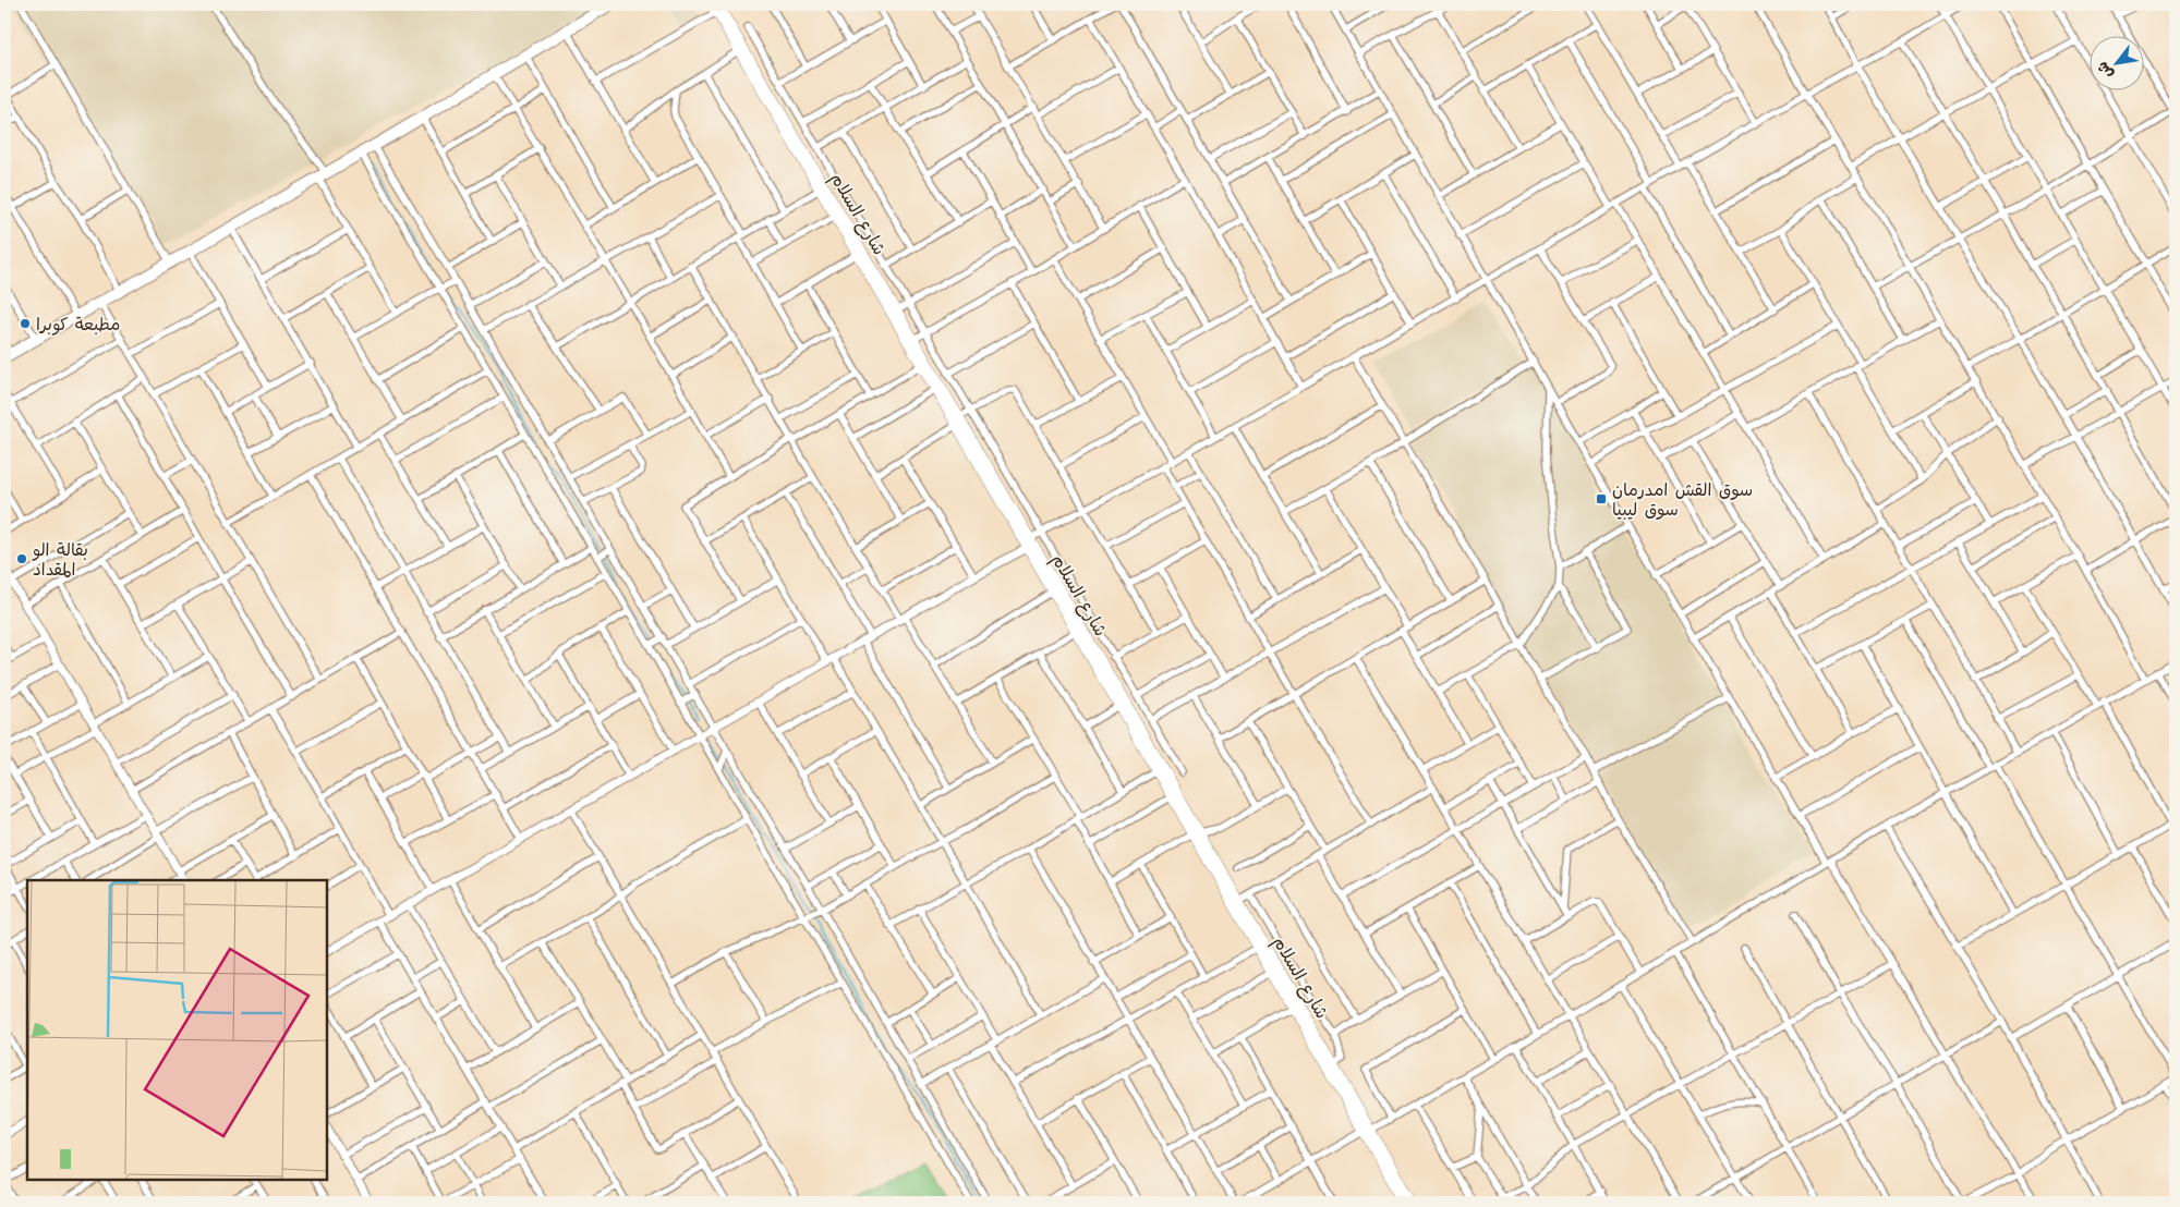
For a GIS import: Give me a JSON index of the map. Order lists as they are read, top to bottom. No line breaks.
{"streets":{"main road":["شارع السلام"]},"places":{"other":["مطبعة كوبرا","بقالة الو المقداد"],"transit":["سوق القش امدرمان سوق ليبيا"]},"north":"bottom left"}
